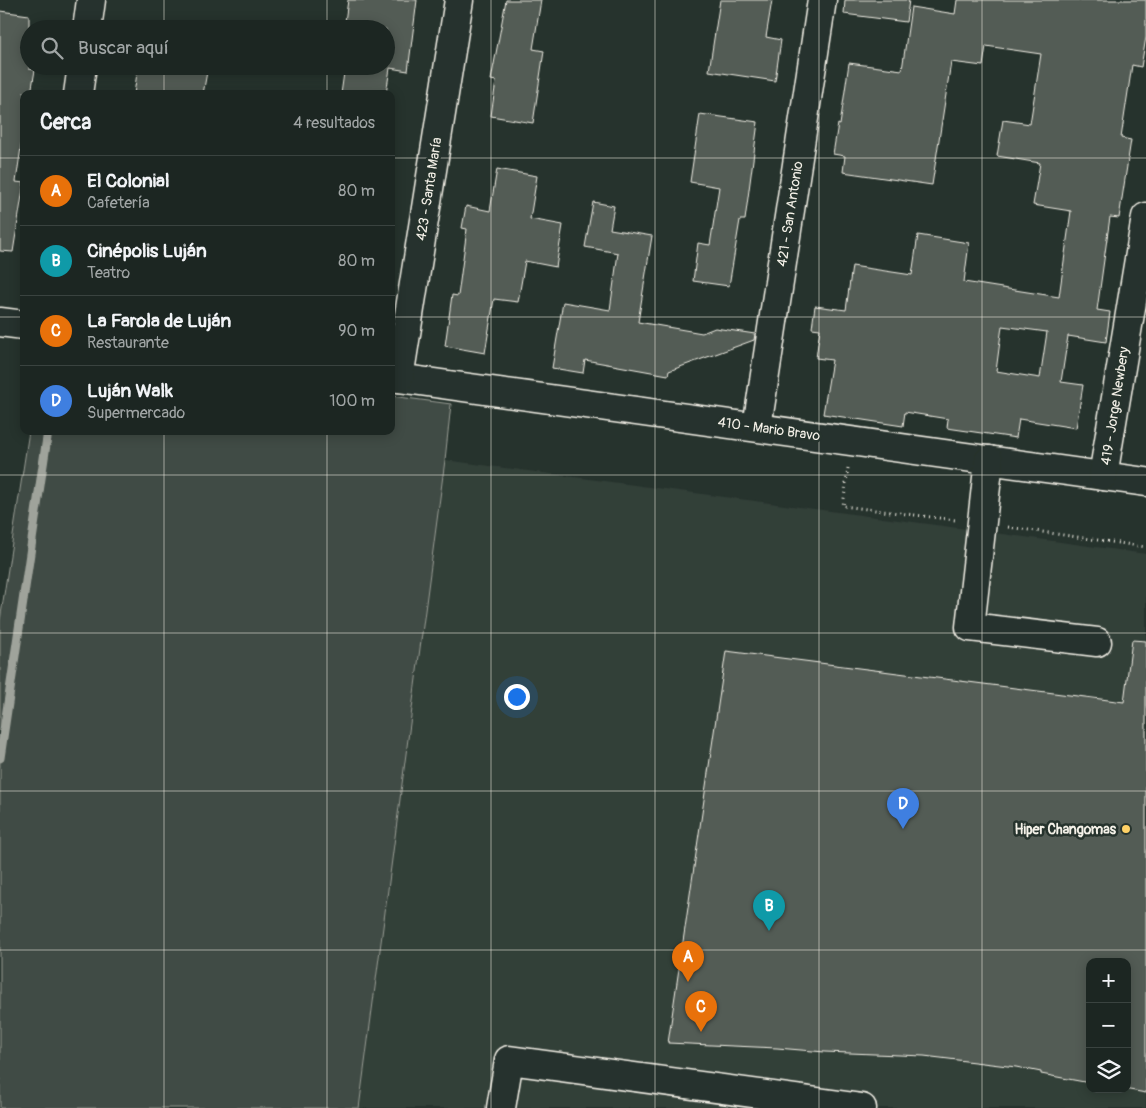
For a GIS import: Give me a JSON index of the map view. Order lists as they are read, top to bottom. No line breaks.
{"streets":{"street":["423 - Santa María","421 - San Antonio","419 - Jorge Newbery","410 - Mario Bravo"]},"crossings":[["423 - Santa María","410 - Mario Bravo"],["421 - San Antonio","410 - Mario Bravo"],["419 - Jorge Newbery","410 - Mario Bravo"]],"places":["Hiper Changomas"],"page":{"search":"Buscar aquí","heading":["Cerca","4 resultados"],"list":[{"mark":"A","name":"El Colonial","note":"Cafetería","value":"80 m"},{"mark":"B","name":"Cinépolis Luján","note":"Teatro","value":"80 m"},{"mark":"C","name":"La Farola de Luján","note":"Restaurante","value":"90 m"},{"mark":"D","name":"Luján Walk","note":"Supermercado","value":"100 m"}],"pins":["D","B","A","C"],"map_buttons":["+","−"]}}
